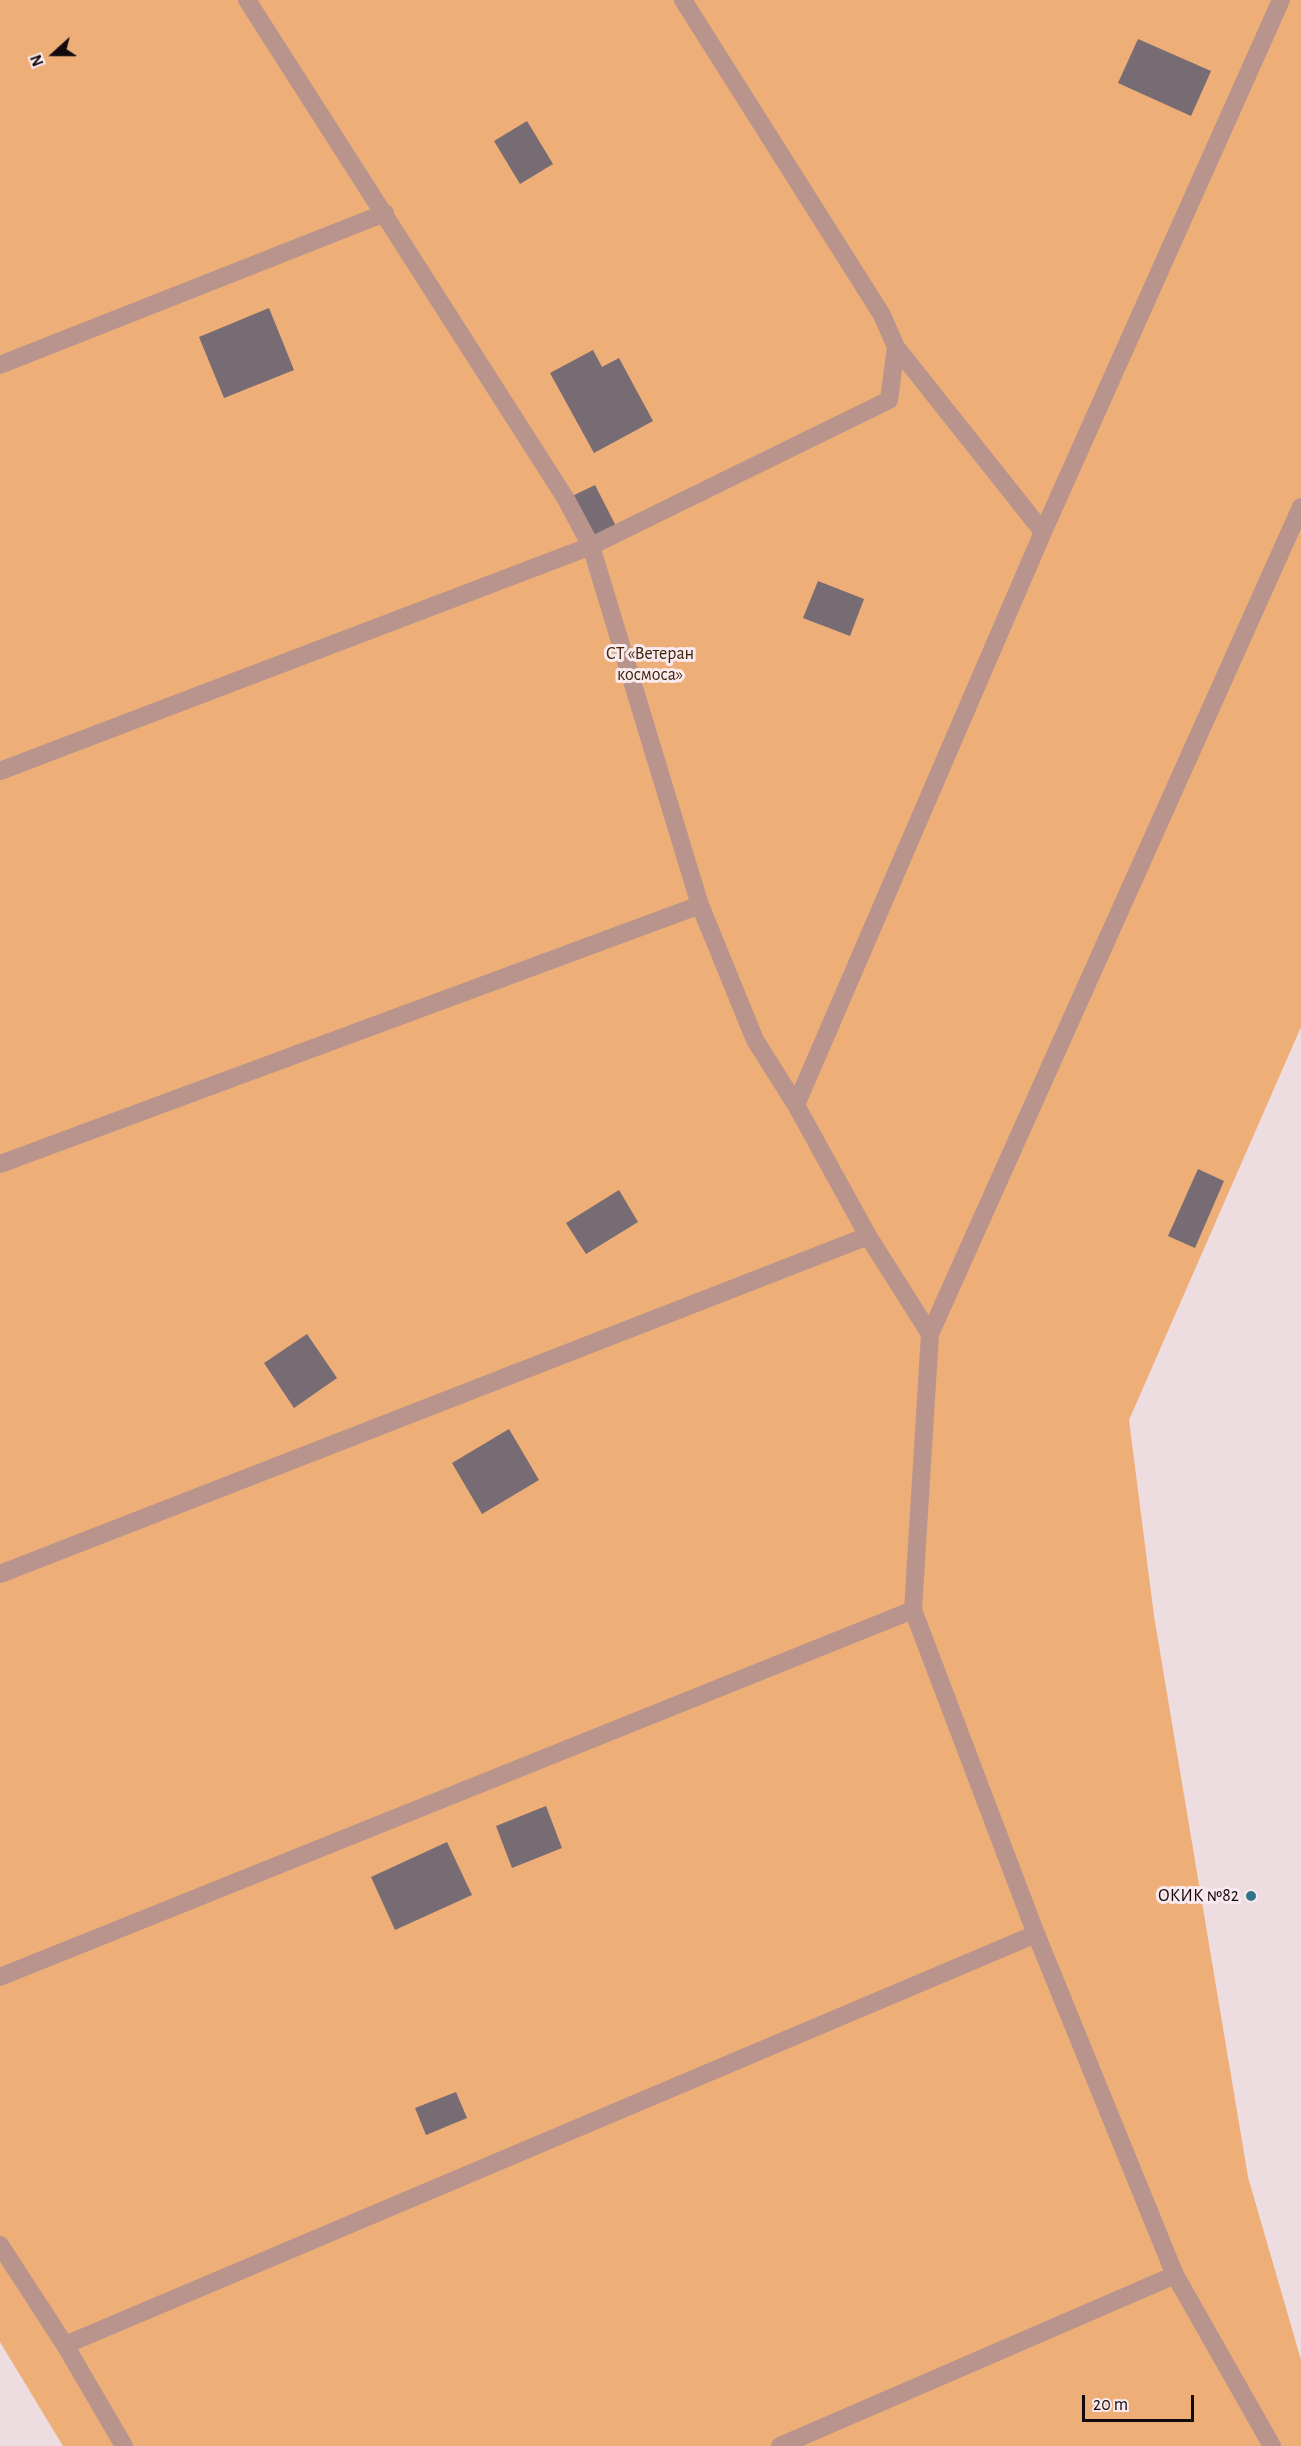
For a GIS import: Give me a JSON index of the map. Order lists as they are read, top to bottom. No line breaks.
{"parks":["СТ «Ветеран космоса»"],"places":["ОКИК №82"],"scale_bar":"20 m","north":"left"}
